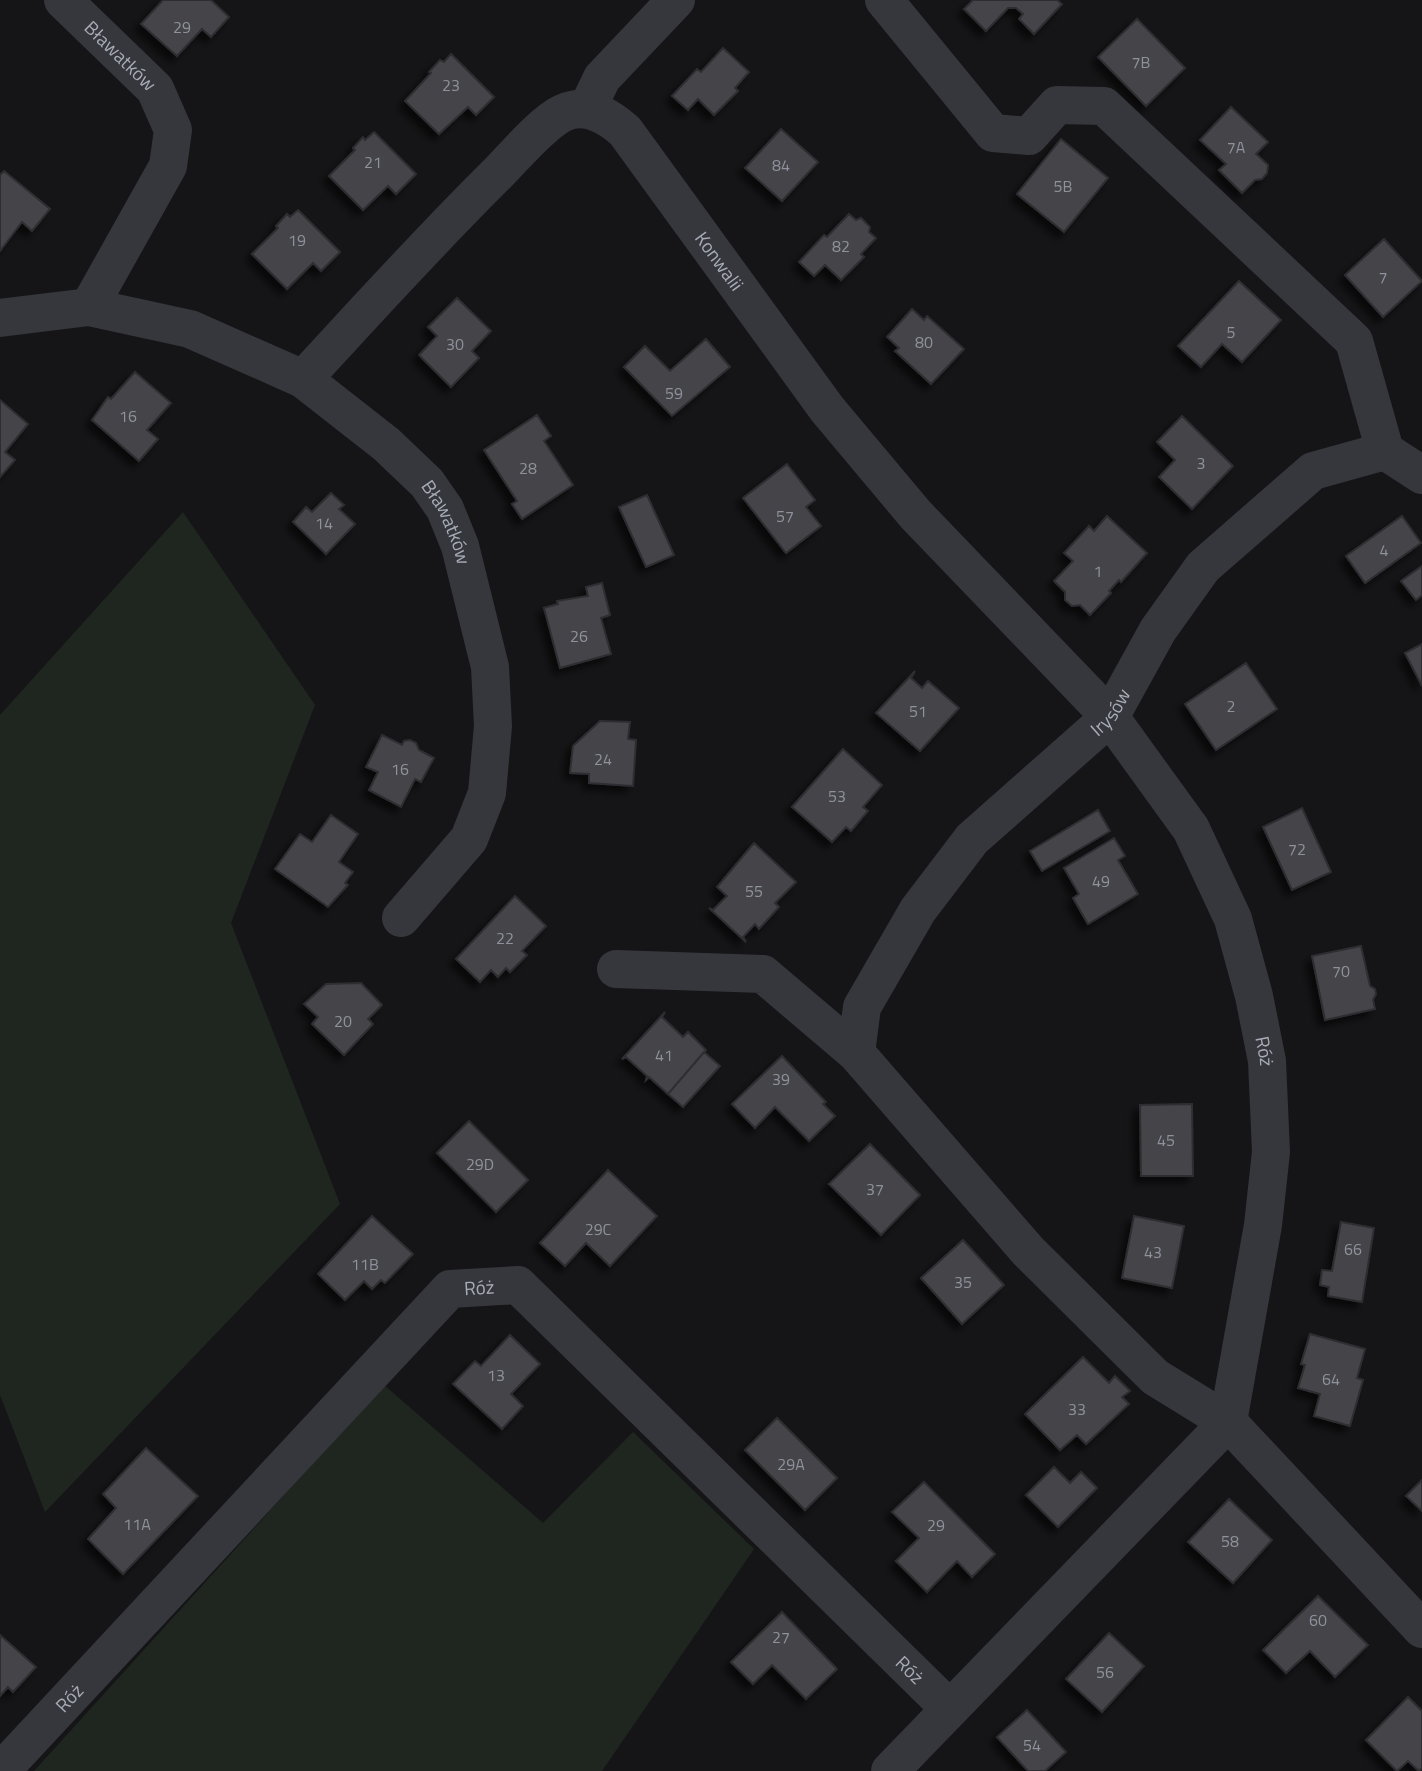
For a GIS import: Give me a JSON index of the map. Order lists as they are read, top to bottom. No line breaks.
{"streets":{"street":["Bławatków","Konwalii","Irysów","Róż"]},"crossings":[["Konwalii","Irysów"],["Konwalii","Róż"],["Irysów","Róż"]],"house_numbers":["29","7B","23","7A","21","84","5B","19","82","7","5","80","30","59","16","3","28","57","14","4","1","26","2","51","24","16","53","72","49","55","22","70","20","41","39","45","29D","37","29C","66","43","11B","35","13","64","33","29A","11A","29","58","60","27","56","54"]}
